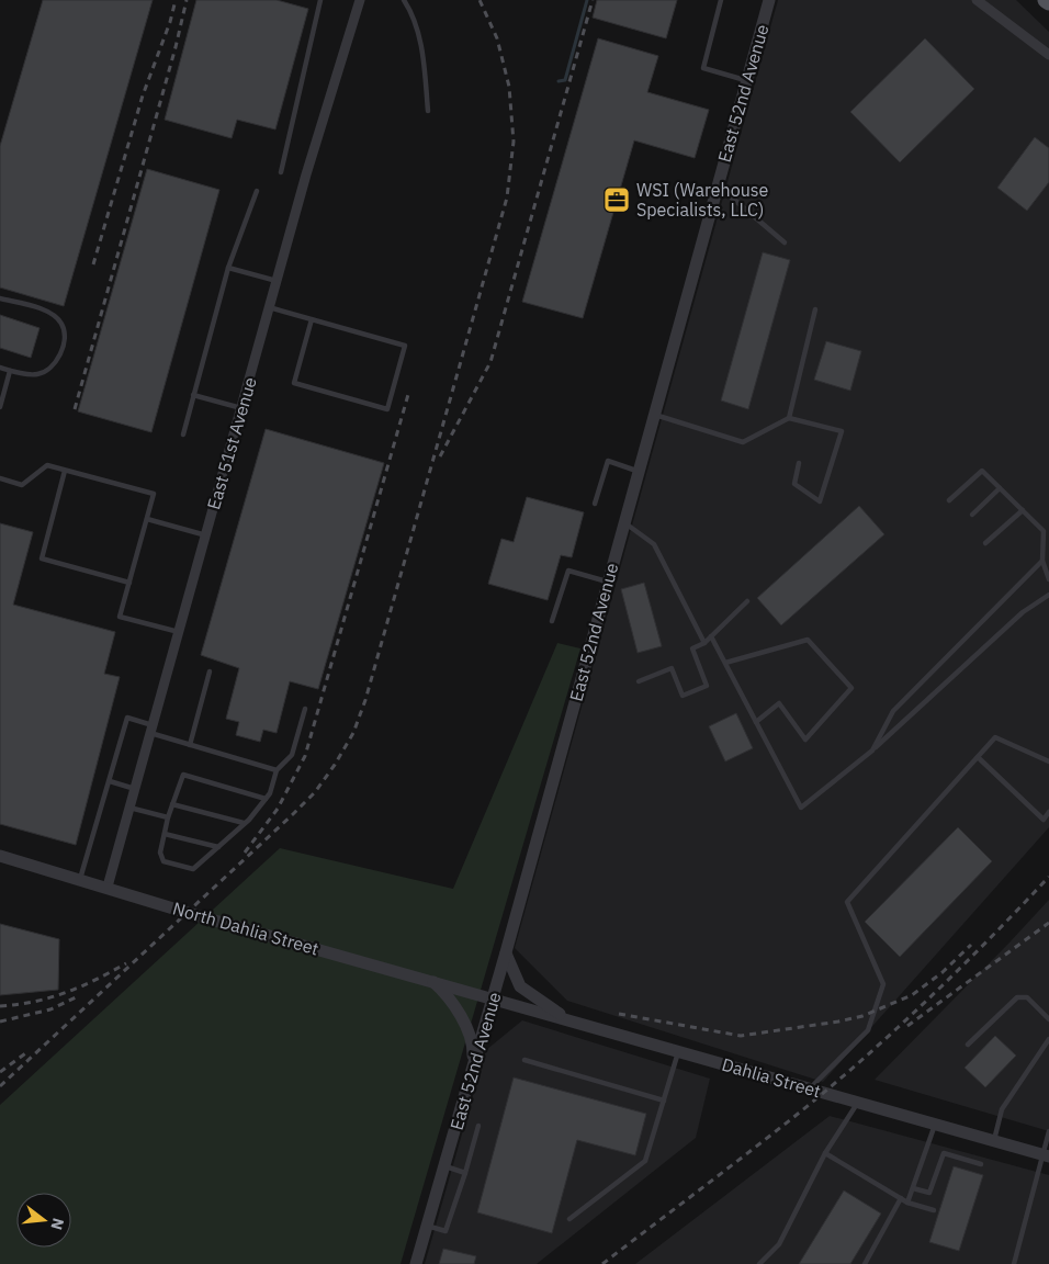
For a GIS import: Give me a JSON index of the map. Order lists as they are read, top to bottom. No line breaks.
{"streets":{"street":["East 52nd Avenue","East 51st Avenue","North Dahlia Street","Dahlia Street"]},"crossings":[["East 52nd Avenue","North Dahlia Street"],["East 52nd Avenue","Dahlia Street"],["East 51st Avenue","North Dahlia Street"],["North Dahlia Street","Dahlia Street"]],"places":{"office":["WSI (Warehouse Specialists, LLC)"]},"north":"right"}
